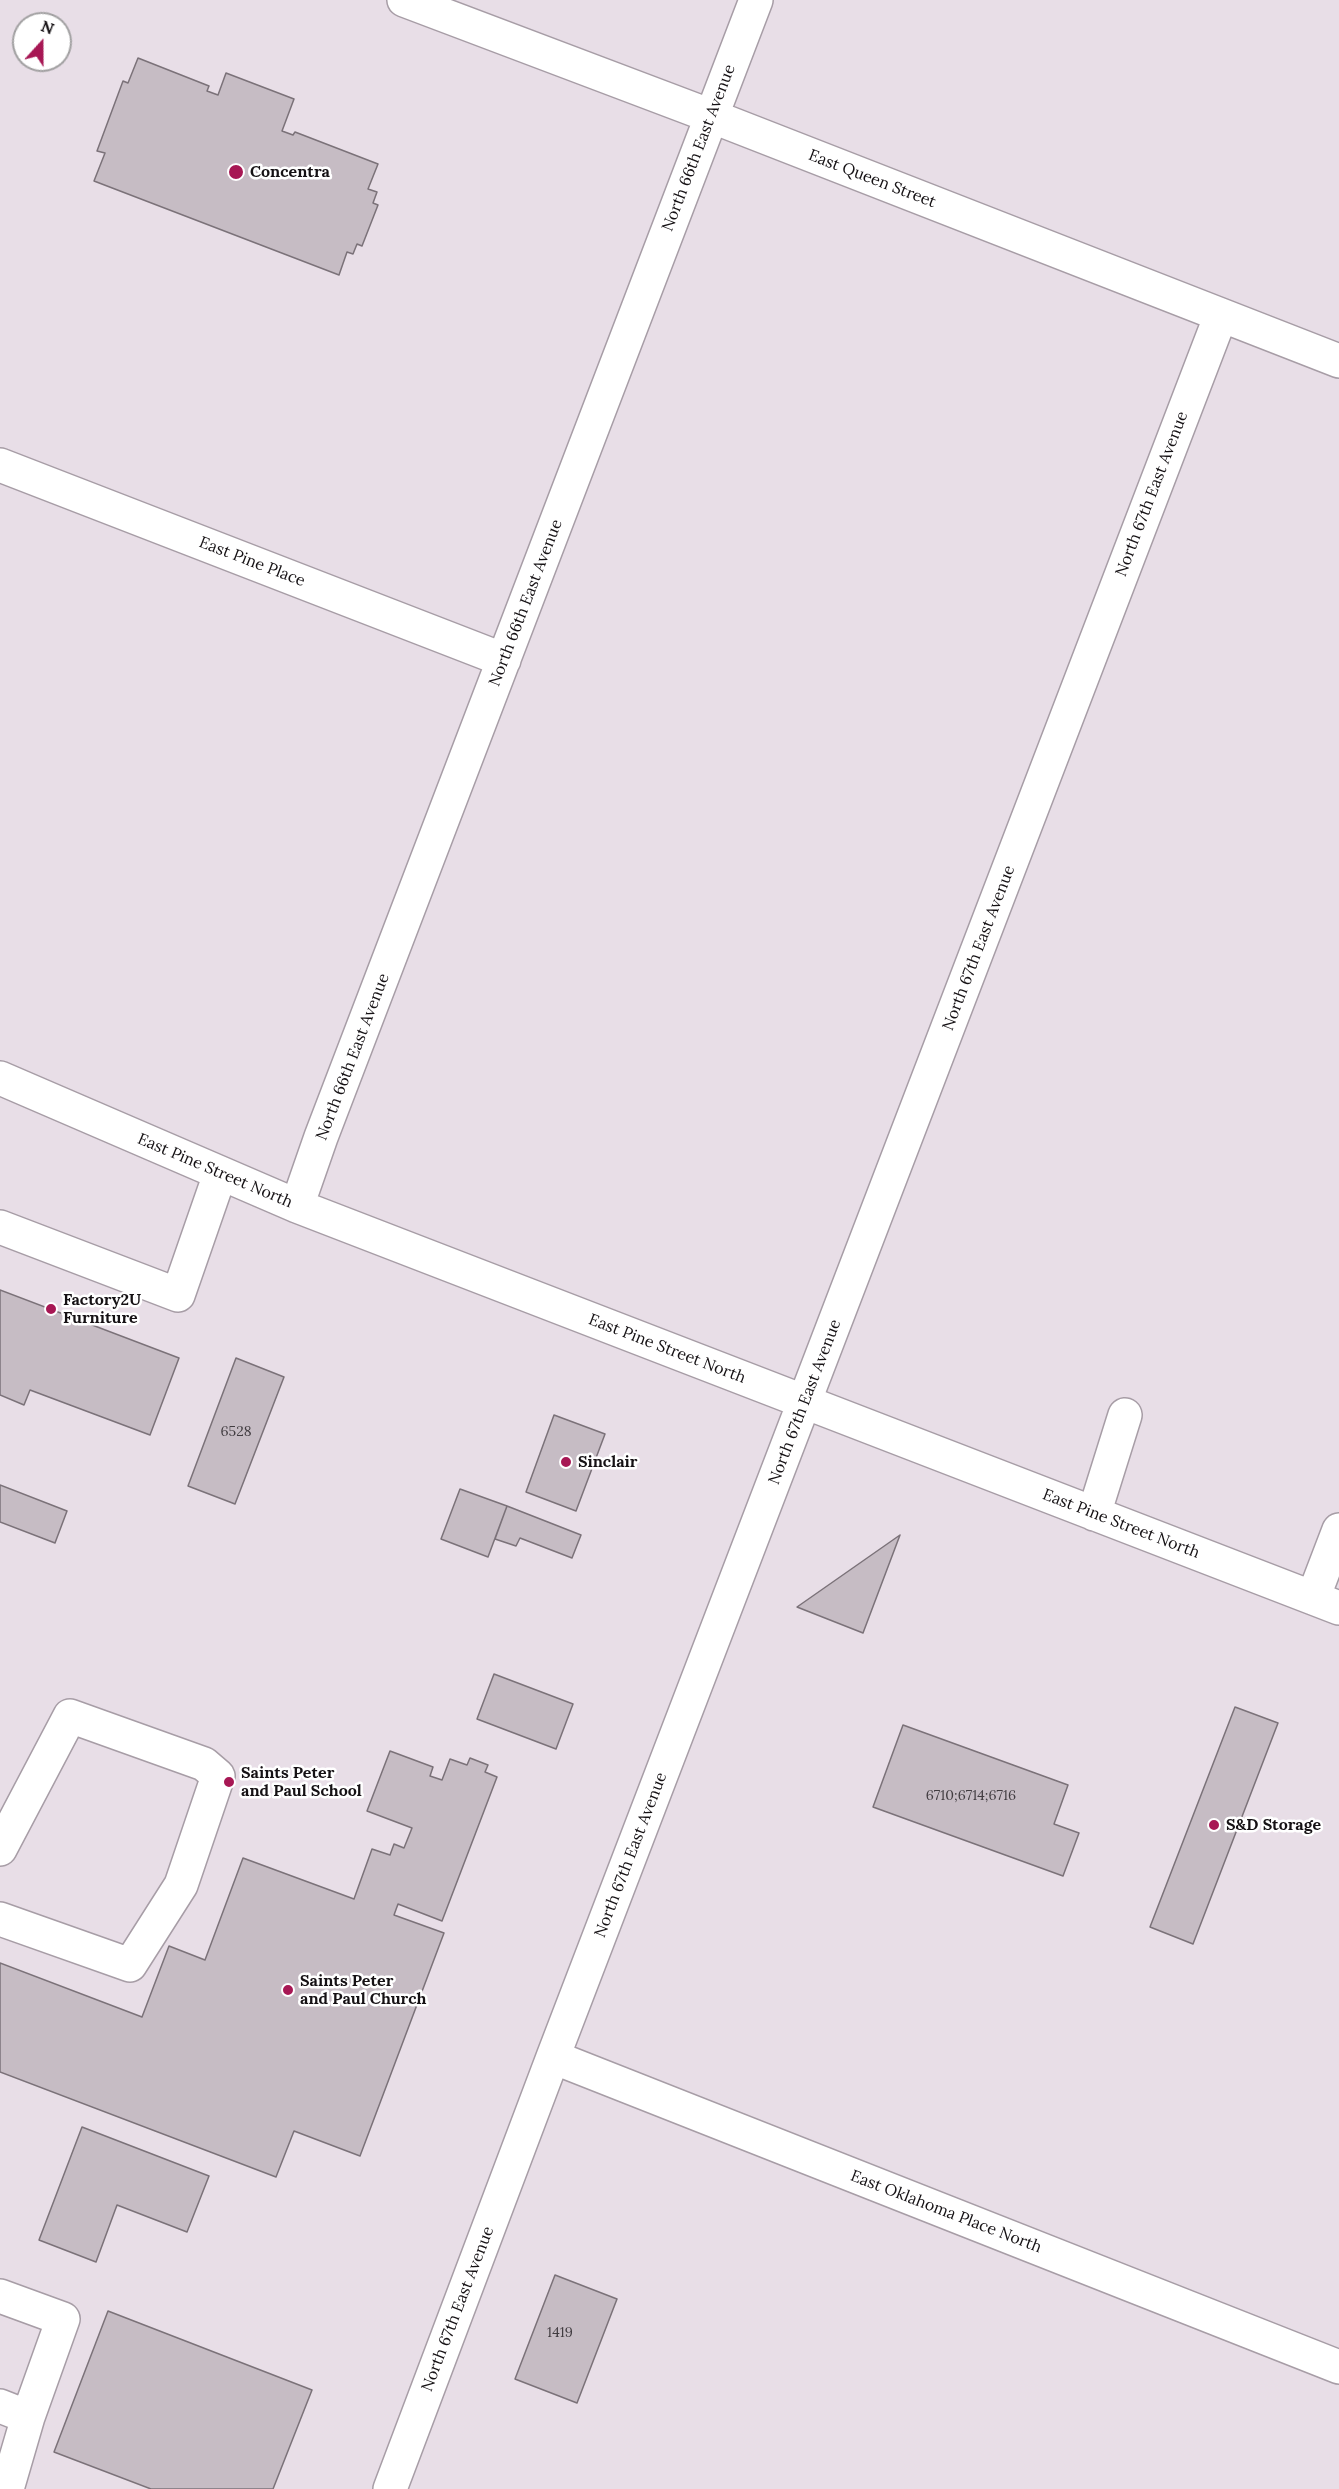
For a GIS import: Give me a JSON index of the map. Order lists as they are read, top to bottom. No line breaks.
{"streets":{"street":["North 66th East Avenue","East Queen Street","North 67th East Avenue","East Pine Place","East Pine Street North","East Oklahoma Place North"]},"crossings":[["North 66th East Avenue","East Queen Street"],["North 66th East Avenue","East Pine Place"],["North 66th East Avenue","East Pine Street North"],["East Queen Street","North 67th East Avenue"],["North 67th East Avenue","East Pine Street North"],["North 67th East Avenue","East Oklahoma Place North"]],"places":["Concentra","Factory2U Furniture","Sinclair","Saints Peter and Paul School","S&D Storage","Saints Peter and Paul Church"],"house_numbers":["6528","6710;6714;6716","1419"],"north":"top"}
